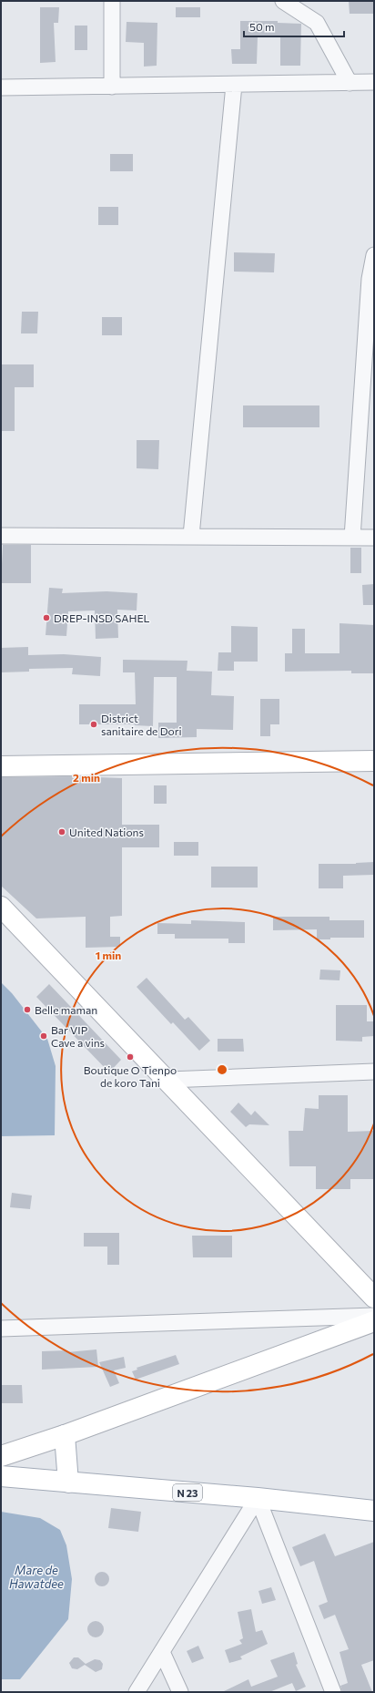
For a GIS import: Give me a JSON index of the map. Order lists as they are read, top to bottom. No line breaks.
{"streets":{"main road":["N 23"]},"water":["Mare de Hawatdee"],"places":["DREP-INSD SAHEL","District sanitaire de Dori","United Nations","Belle maman","Bar VIP Cave a vins","Boutique O Tienpo de koro Tani"],"scale_bar":"50 m","rings":["2 min","1 min"]}
